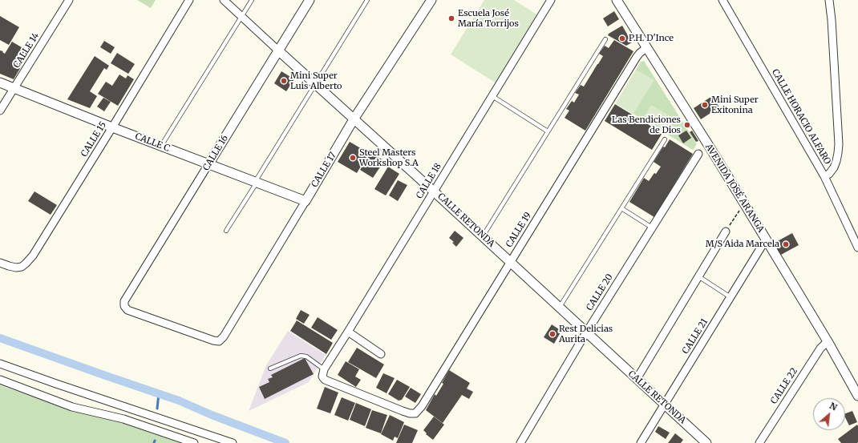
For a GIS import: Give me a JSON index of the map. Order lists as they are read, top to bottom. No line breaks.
{"streets":{"street":["CALLE 14","CALLE HORACIO ALFARO","CALLE 15","CALLE C","CALLE 16","CALLE 17","CALLE 18","AVENIDA JOSÉ ARANGA","CALLE RETONDA","CALLE 19","CALLE 20","CALLE 21","CALLE 22"]},"crossings":[["CALLE 14","CALLE C"],["CALLE 15","CALLE C"],["CALLE C","CALLE 16"],["CALLE C","CALLE 17"],["CALLE 16","CALLE 17"],["CALLE 16","CALLE RETONDA"],["CALLE 17","CALLE RETONDA"],["CALLE 18","CALLE RETONDA"],["CALLE 18","CALLE 19"],["AVENIDA JOSÉ ARANGA","CALLE 19"],["AVENIDA JOSÉ ARANGA","CALLE 21"],["AVENIDA JOSÉ ARANGA","CALLE 22"],["CALLE RETONDA","CALLE 19"],["CALLE RETONDA","CALLE 20"],["CALLE RETONDA","CALLE 21"]],"places":["Escuela José María Torrijos","P.H. D'Ince","Mini Super Luis Alberto","Mini Super Exitonina","Las Bendiciones de Dios","Steel Masters Workshop S.A","M/S Aida Marcela","Rest Delicias Aurita"],"north":"top right"}
